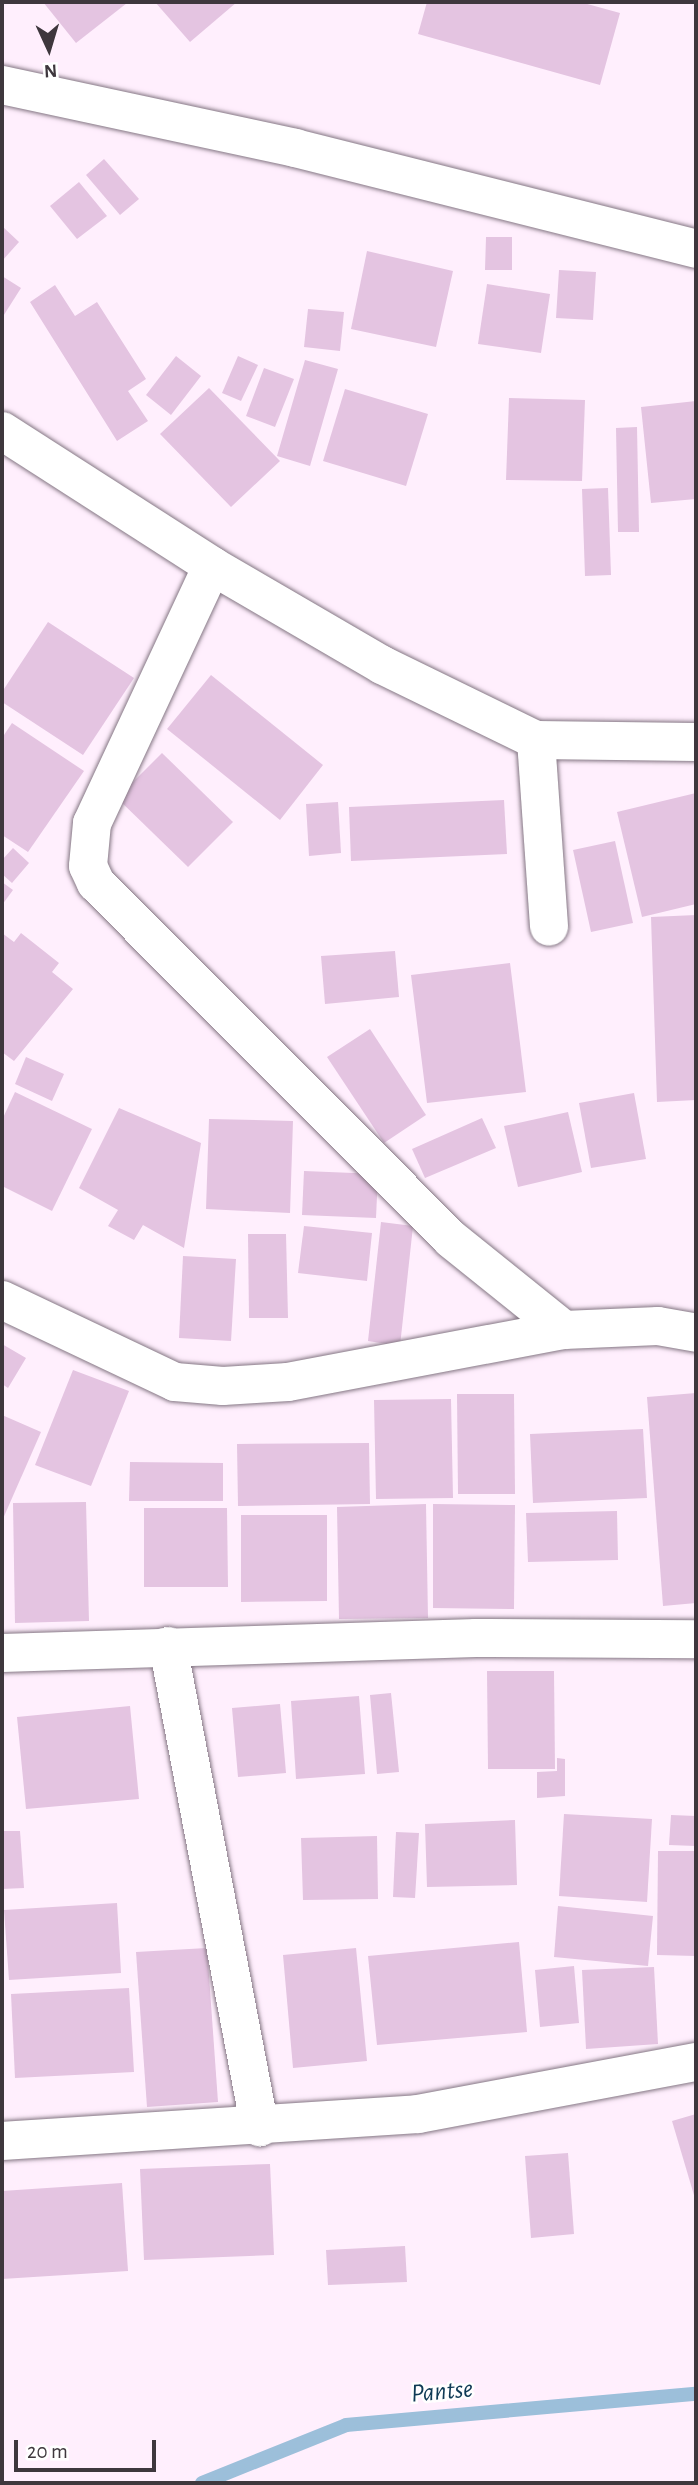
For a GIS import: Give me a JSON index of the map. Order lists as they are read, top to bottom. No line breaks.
{"water":["Pantse"],"scale_bar":"20 m","north":"bottom"}
